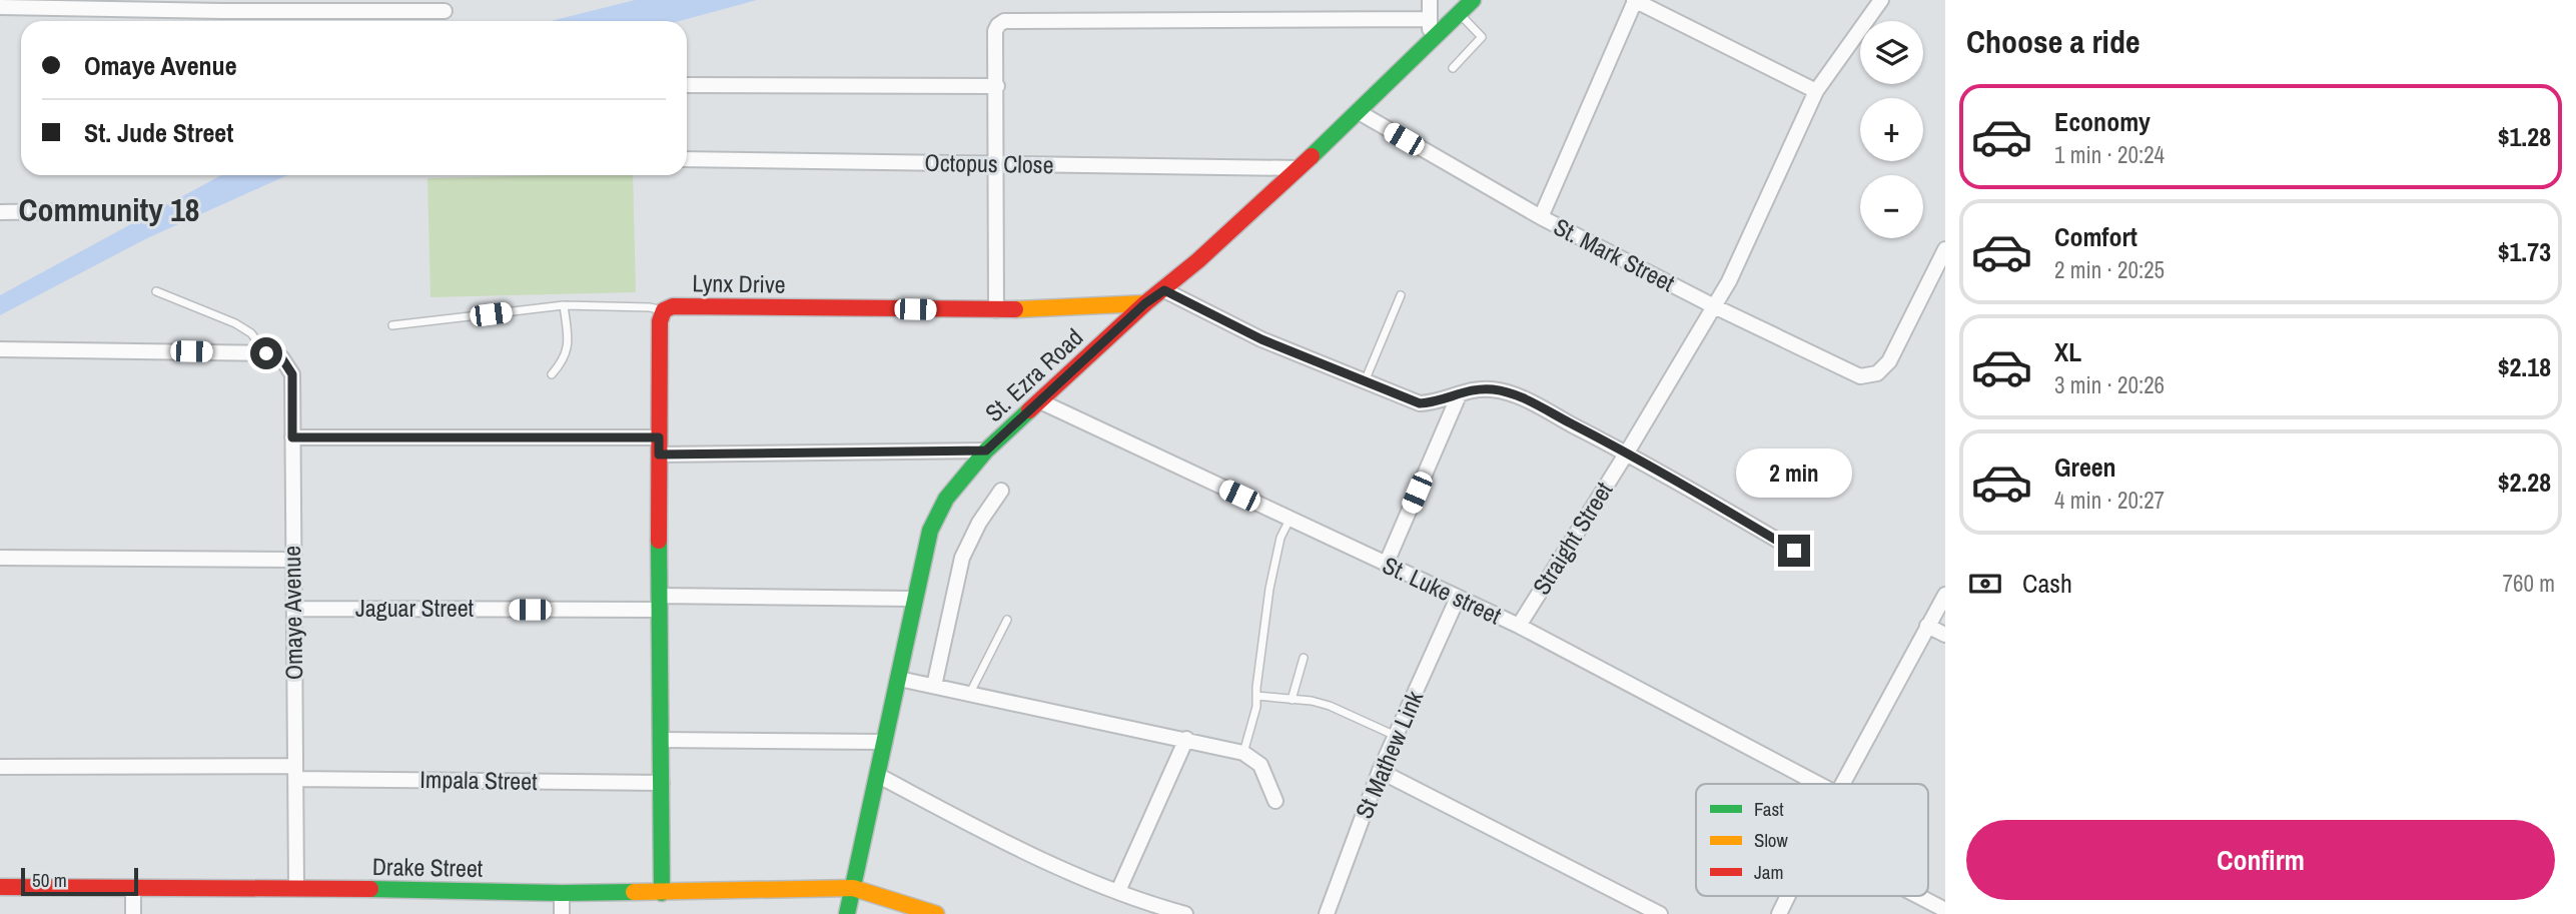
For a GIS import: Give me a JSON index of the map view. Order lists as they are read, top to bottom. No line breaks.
{"streets":{"street":["Octopus Close","St. Mark Street","Lynx Drive","St. Ezra Road","Straight Street","St. Luke street","Jaguar Street","Omaye Avenue","St Mathew Link","Impala Street","Drake Street"]},"crossings":[["Octopus Close","St. Ezra Road"],["St. Mark Street","St. Ezra Road"],["St. Mark Street","Straight Street"],["Lynx Drive","St. Ezra Road"],["Lynx Drive","Jaguar Street"],["Lynx Drive","Impala Street"],["Lynx Drive","Drake Street"],["St. Ezra Road","St. Luke street"],["St. Ezra Road","Jaguar Street"],["St. Ezra Road","Drake Street"],["Straight Street","St. Luke street"],["St. Luke street","St Mathew Link"],["Jaguar Street","Omaye Avenue"],["Omaye Avenue","Impala Street"],["Omaye Avenue","Drake Street"]],"districts":["Community 18"],"legend":["Fast","Slow","Jam"],"scale_bar":"50 m","page":{"heading":"Choose a ride","map_buttons":["+","−"],"banner":["Omaye Avenue","St. Jude Street"],"list":[{"name":"Economy","note":"1 min · 20:24","value":"$1.28"},{"name":"Comfort","note":"2 min · 20:25","value":"$1.73"},{"name":"XL","note":"3 min · 20:26","value":"$2.18"},{"name":"Green","note":"4 min · 20:27","value":"$2.28"}],"bubble":"2 min","pay":["Cash","760 m"],"buttons":"Confirm","scale":"50 m"}}
